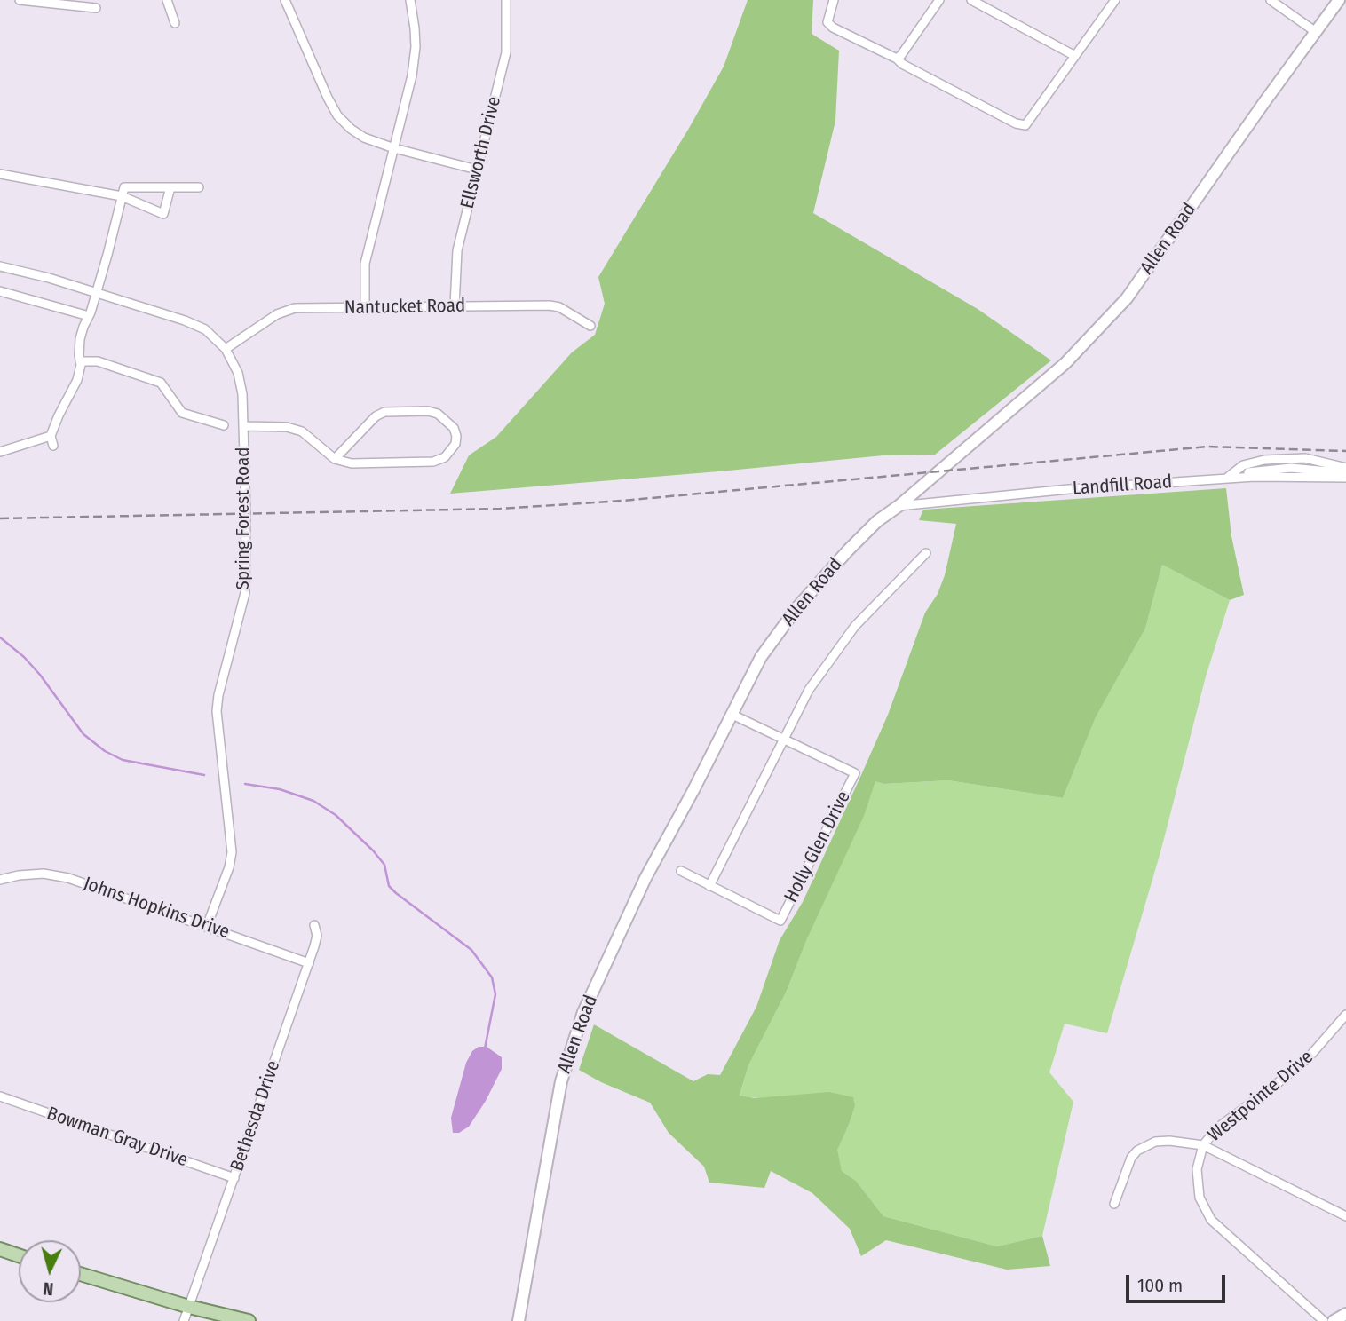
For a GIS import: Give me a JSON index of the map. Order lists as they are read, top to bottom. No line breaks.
{"streets":{"main road":["Allen Road"],"street":["Ellsworth Drive","Nantucket Road","Landfill Road","Spring Forest Road","Holly Glen Drive","Johns Hopkins Drive","Westpointe Drive","Bethesda Drive","Bowman Gray Drive"]},"crossings":[["Ellsworth Drive","Nantucket Road"],["Allen Road","Landfill Road"],["Allen Road","Holly Glen Drive"],["Nantucket Road","Spring Forest Road"],["Spring Forest Road","Johns Hopkins Drive"],["Johns Hopkins Drive","Bethesda Drive"],["Bethesda Drive","Bowman Gray Drive"]],"scale_bar":"100 m","north":"bottom"}
